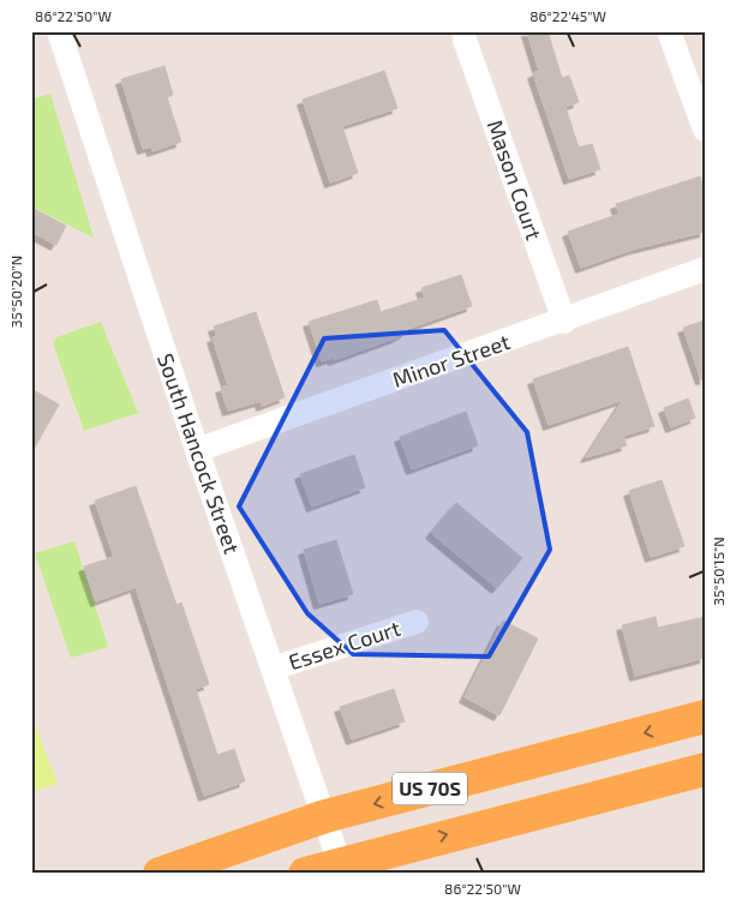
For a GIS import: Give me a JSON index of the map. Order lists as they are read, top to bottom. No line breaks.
{"streets":{"main road":["US 70S"],"street":["Mason Court","Minor Street","South Hancock Street","Essex Court"]},"crossings":[["Mason Court","Minor Street"],["Minor Street","South Hancock Street"],["South Hancock Street","Essex Court"],["South Hancock Street","US 70S"]],"coordinates":["86°22'50\"W","86°22'45\"W","35°50'20\"N","35°50'15\"N"]}
